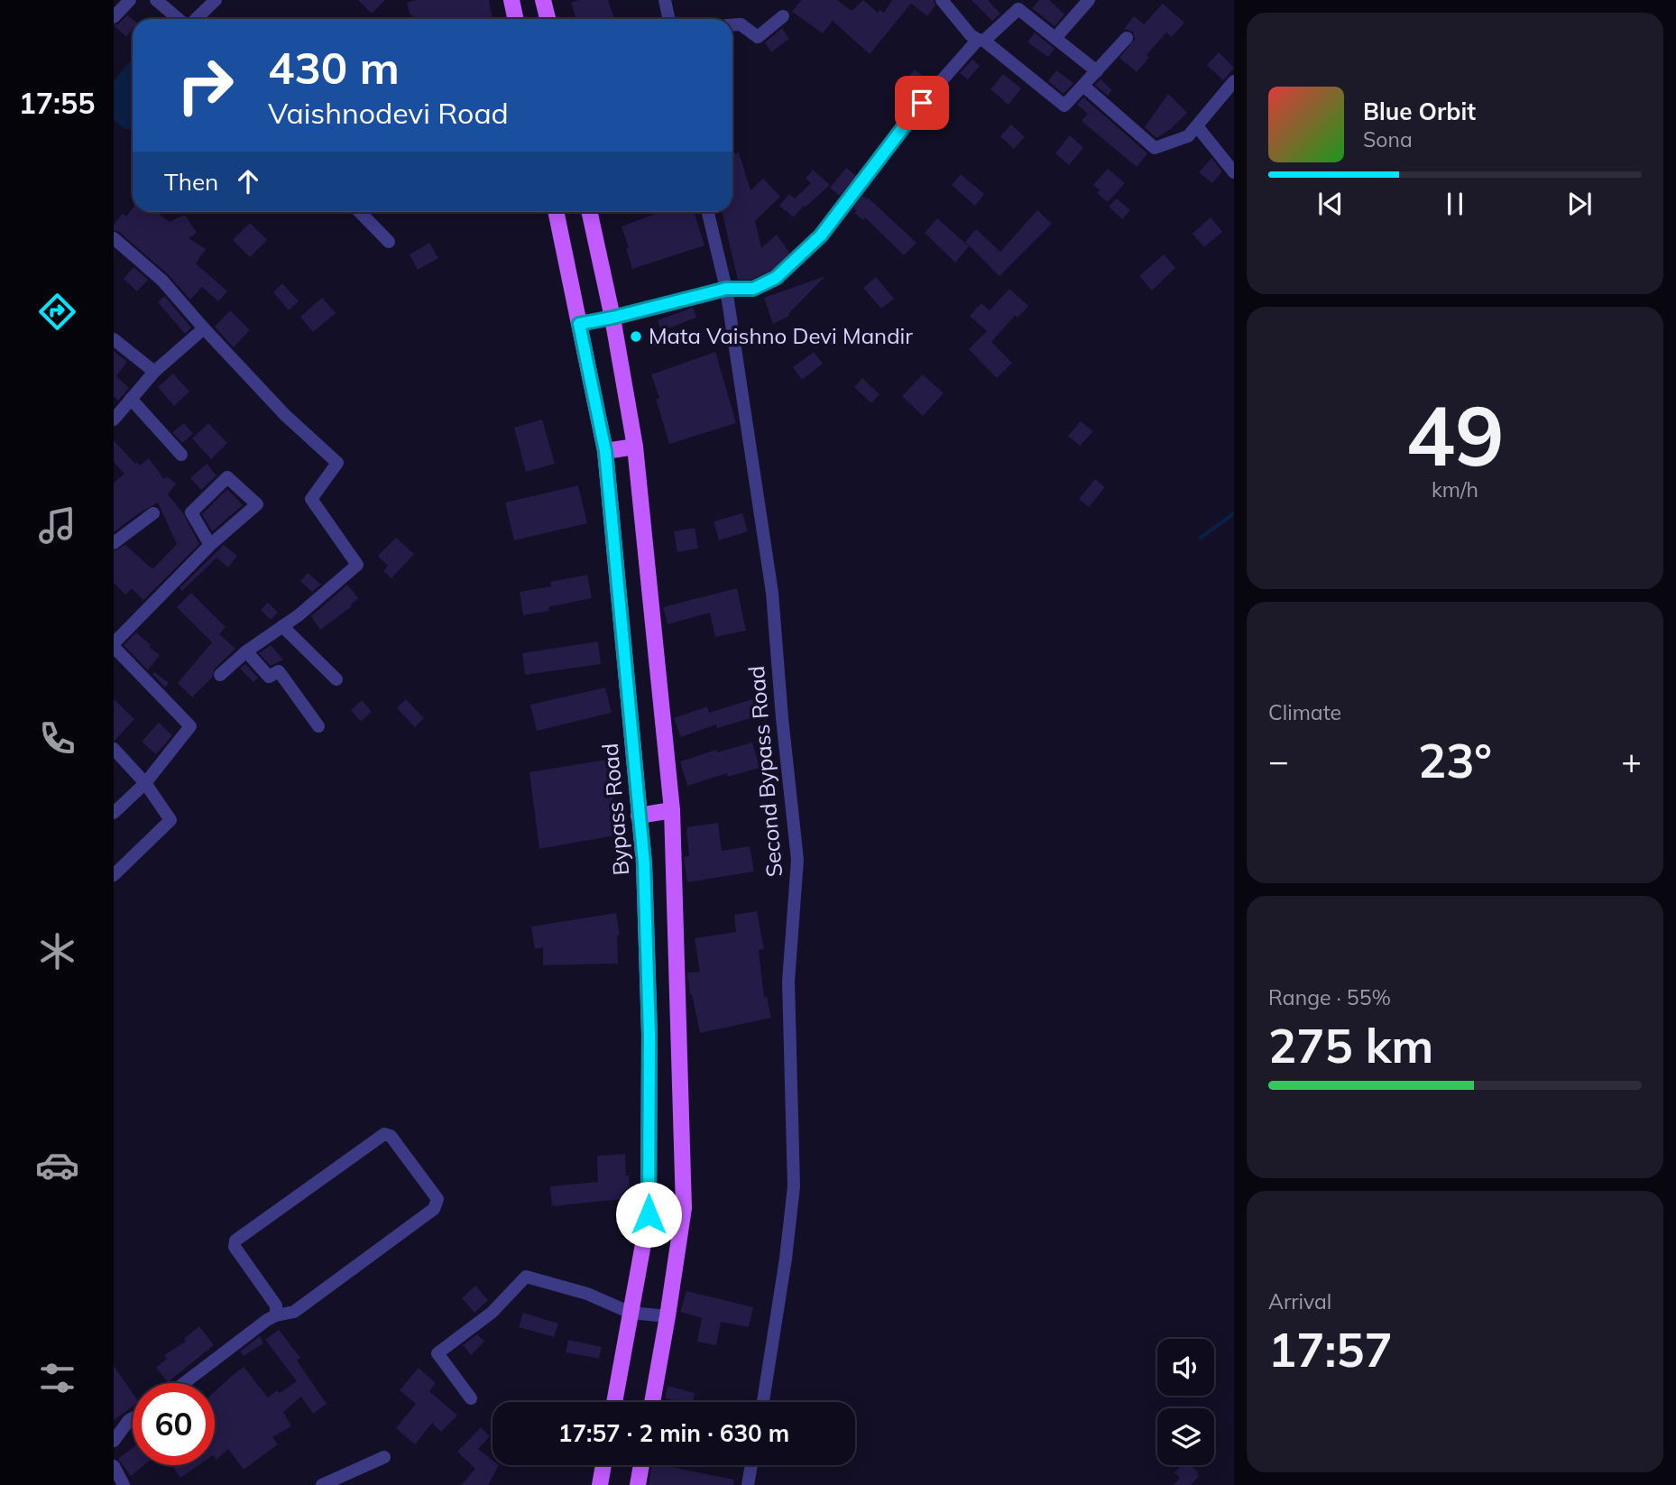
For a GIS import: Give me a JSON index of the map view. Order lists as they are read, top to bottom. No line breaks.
{"streets":{"main road":["Bypass Road"],"street":["Second Bypass Road"]},"places":["Mata Vaishno Devi Mandir"],"page":{"tabs":"17:55","turn":["430 m","Vaishnodevi Road"],"song":["Blue Orbit","Sona"],"then":"Then","tile":[["49","km/h"],"Climate",["Range · 55%","275 km"],["Arrival","17:57"]],"heat":["−","23°","+"],"limit":"60","trip":"17:57 · 2 min · 630 m"}}
